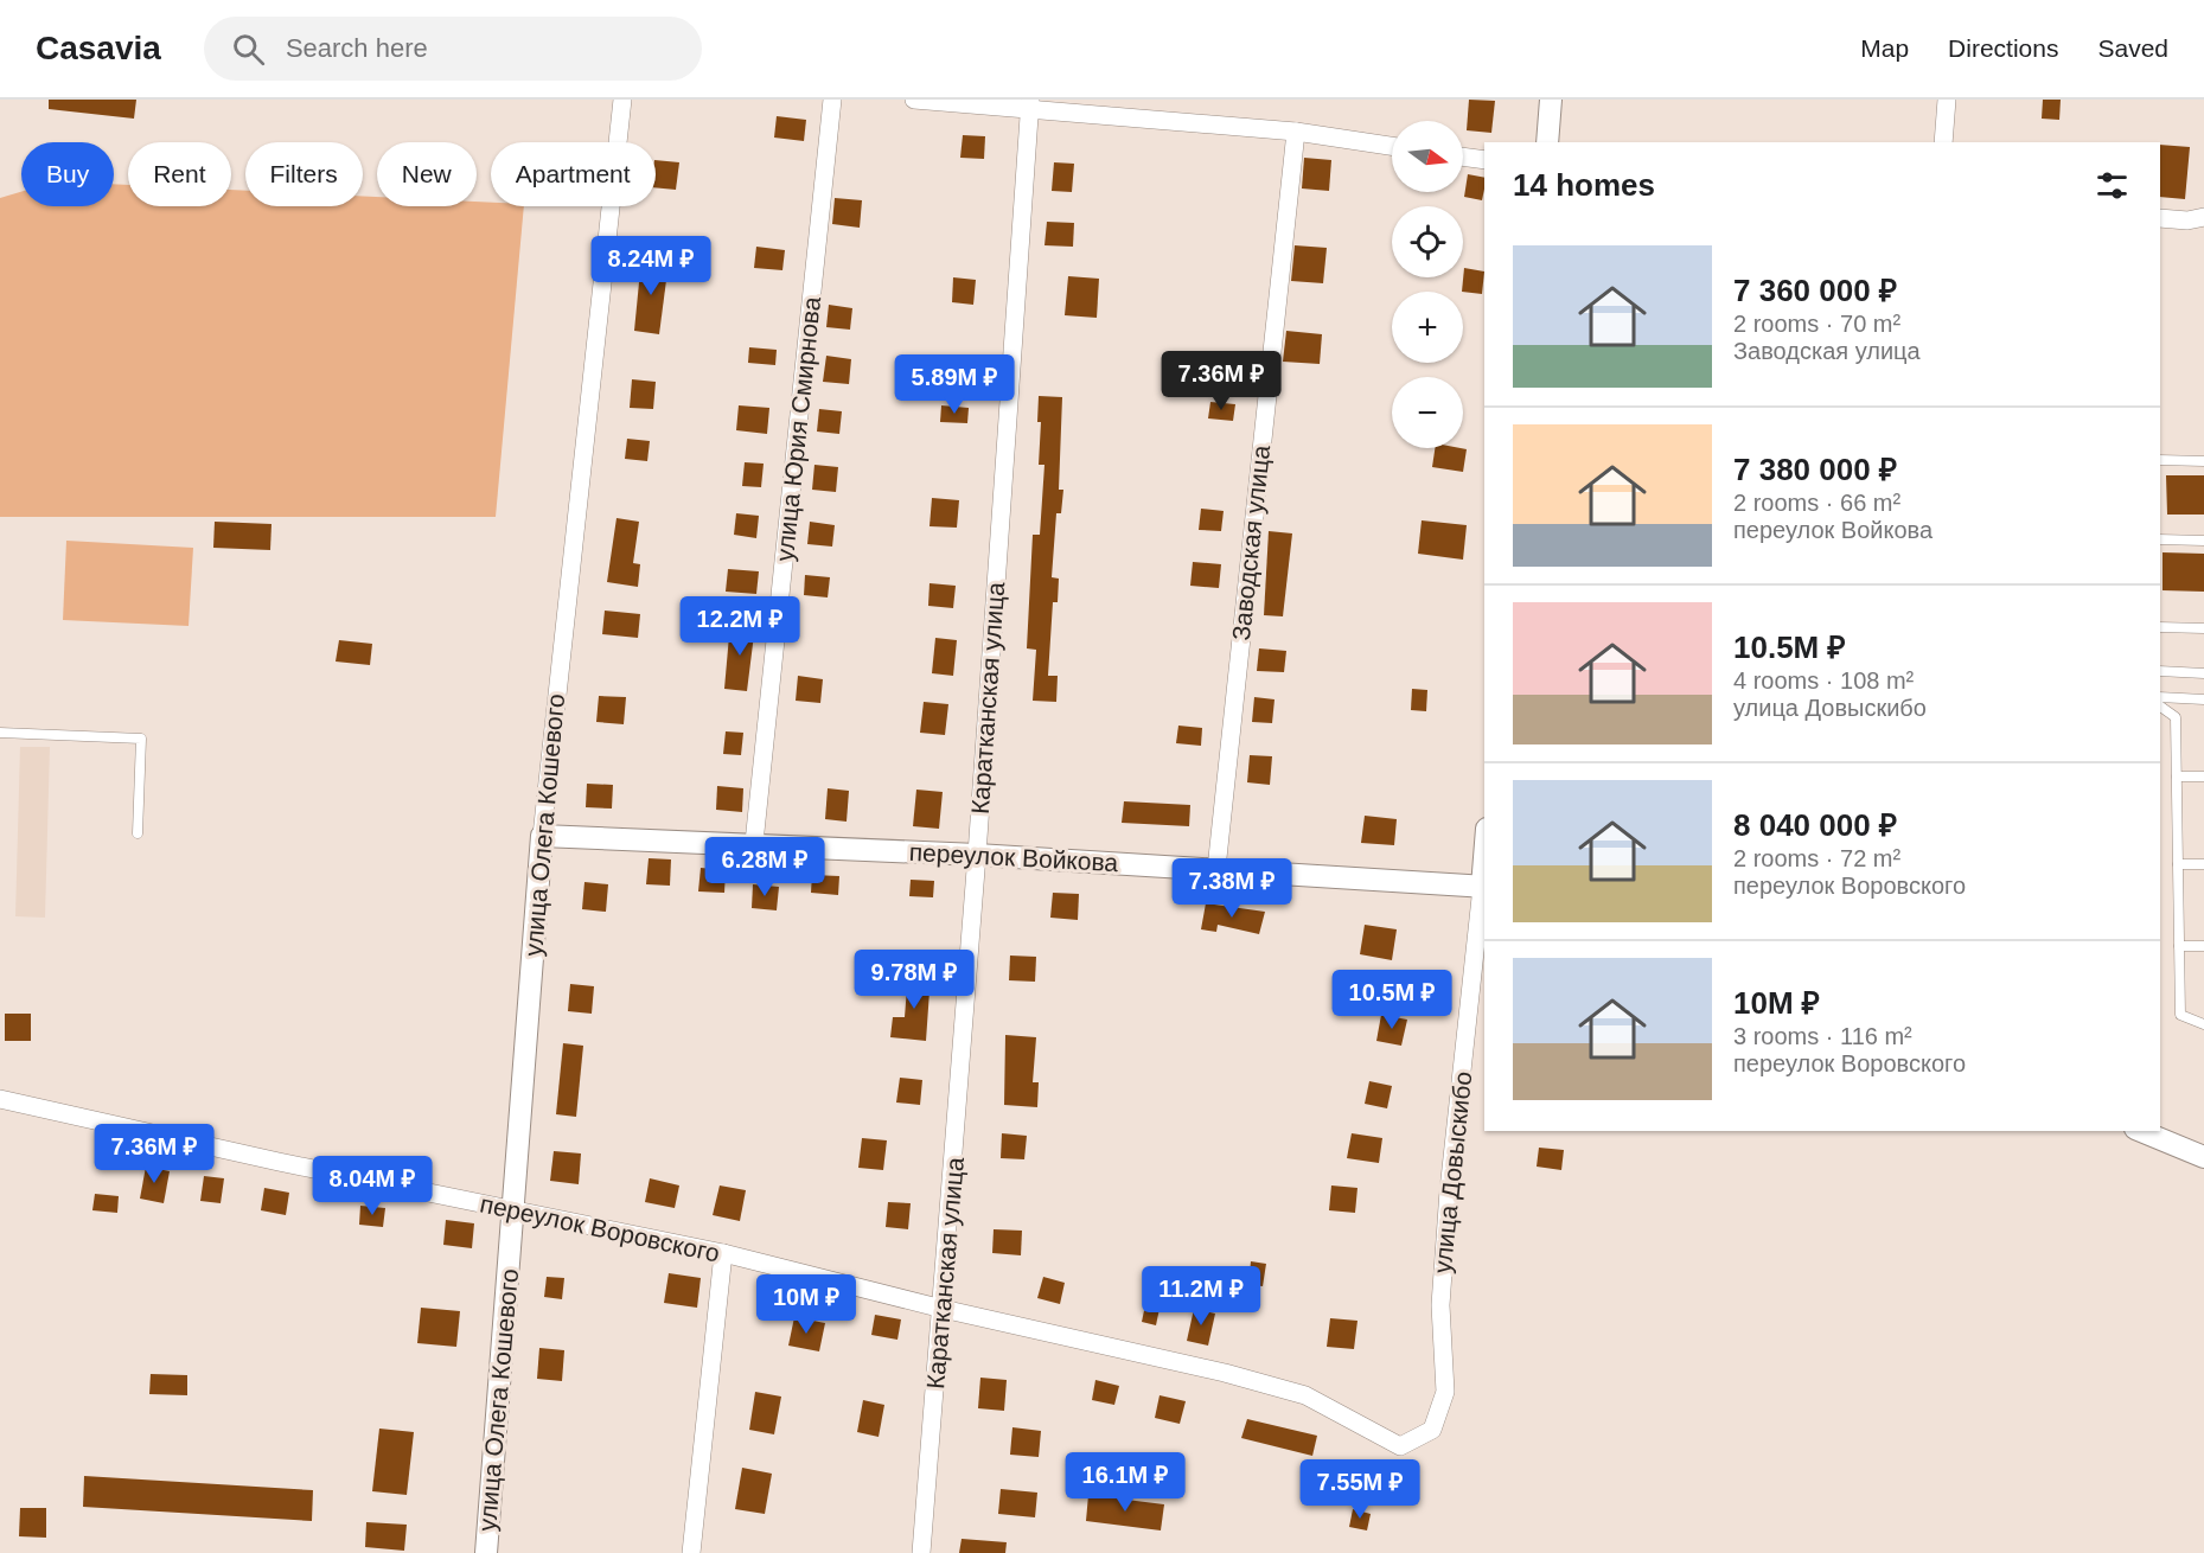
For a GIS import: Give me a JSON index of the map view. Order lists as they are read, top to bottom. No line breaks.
{"streets":{"street":["улица Юрия Смирнова","Заводская улица","Каратканская улица","улица Олега Кошевого","переулок Войкова","улица Довыскибо","переулок Воровского"]},"crossings":[["улица Юрия Смирнова","переулок Войкова"],["Заводская улица","переулок Войкова"],["Каратканская улица","переулок Войкова"],["Каратканская улица","переулок Воровского"],["улица Олега Кошевого","переулок Войкова"],["улица Олега Кошевого","переулок Воровского"],["переулок Войкова","улица Довыскибо"],["улица Довыскибо","переулок Воровского"]],"north":"right","page":{"header":"Casavia","search":"Search here","nav":["Map","Directions","Saved"],"map_buttons":["+","−"],"chip":["Buy","Rent","Filters","New","Apartment"],"heading":"14 homes","list":[{"name":"7 360 000 ₽","note":"2 rooms · 70 m² · Заводская улица"},{"name":"7 380 000 ₽","note":"2 rooms · 66 m² · переулок Войкова"},{"name":"10.5M ₽","note":"4 rooms · 108 m² · улица Довыскибо"},{"name":"8 040 000 ₽","note":"2 rooms · 72 m² · переулок Воровского"},{"name":"10M ₽","note":"3 rooms · 116 m² · переулок Воровского"}],"price":["8.24M ₽","7.36M ₽","5.89M ₽","12.2M ₽","6.28M ₽","7.38M ₽","9.78M ₽","10.5M ₽","7.36M ₽","8.04M ₽","11.2M ₽","10M ₽","16.1M ₽","7.55M ₽"]}}
